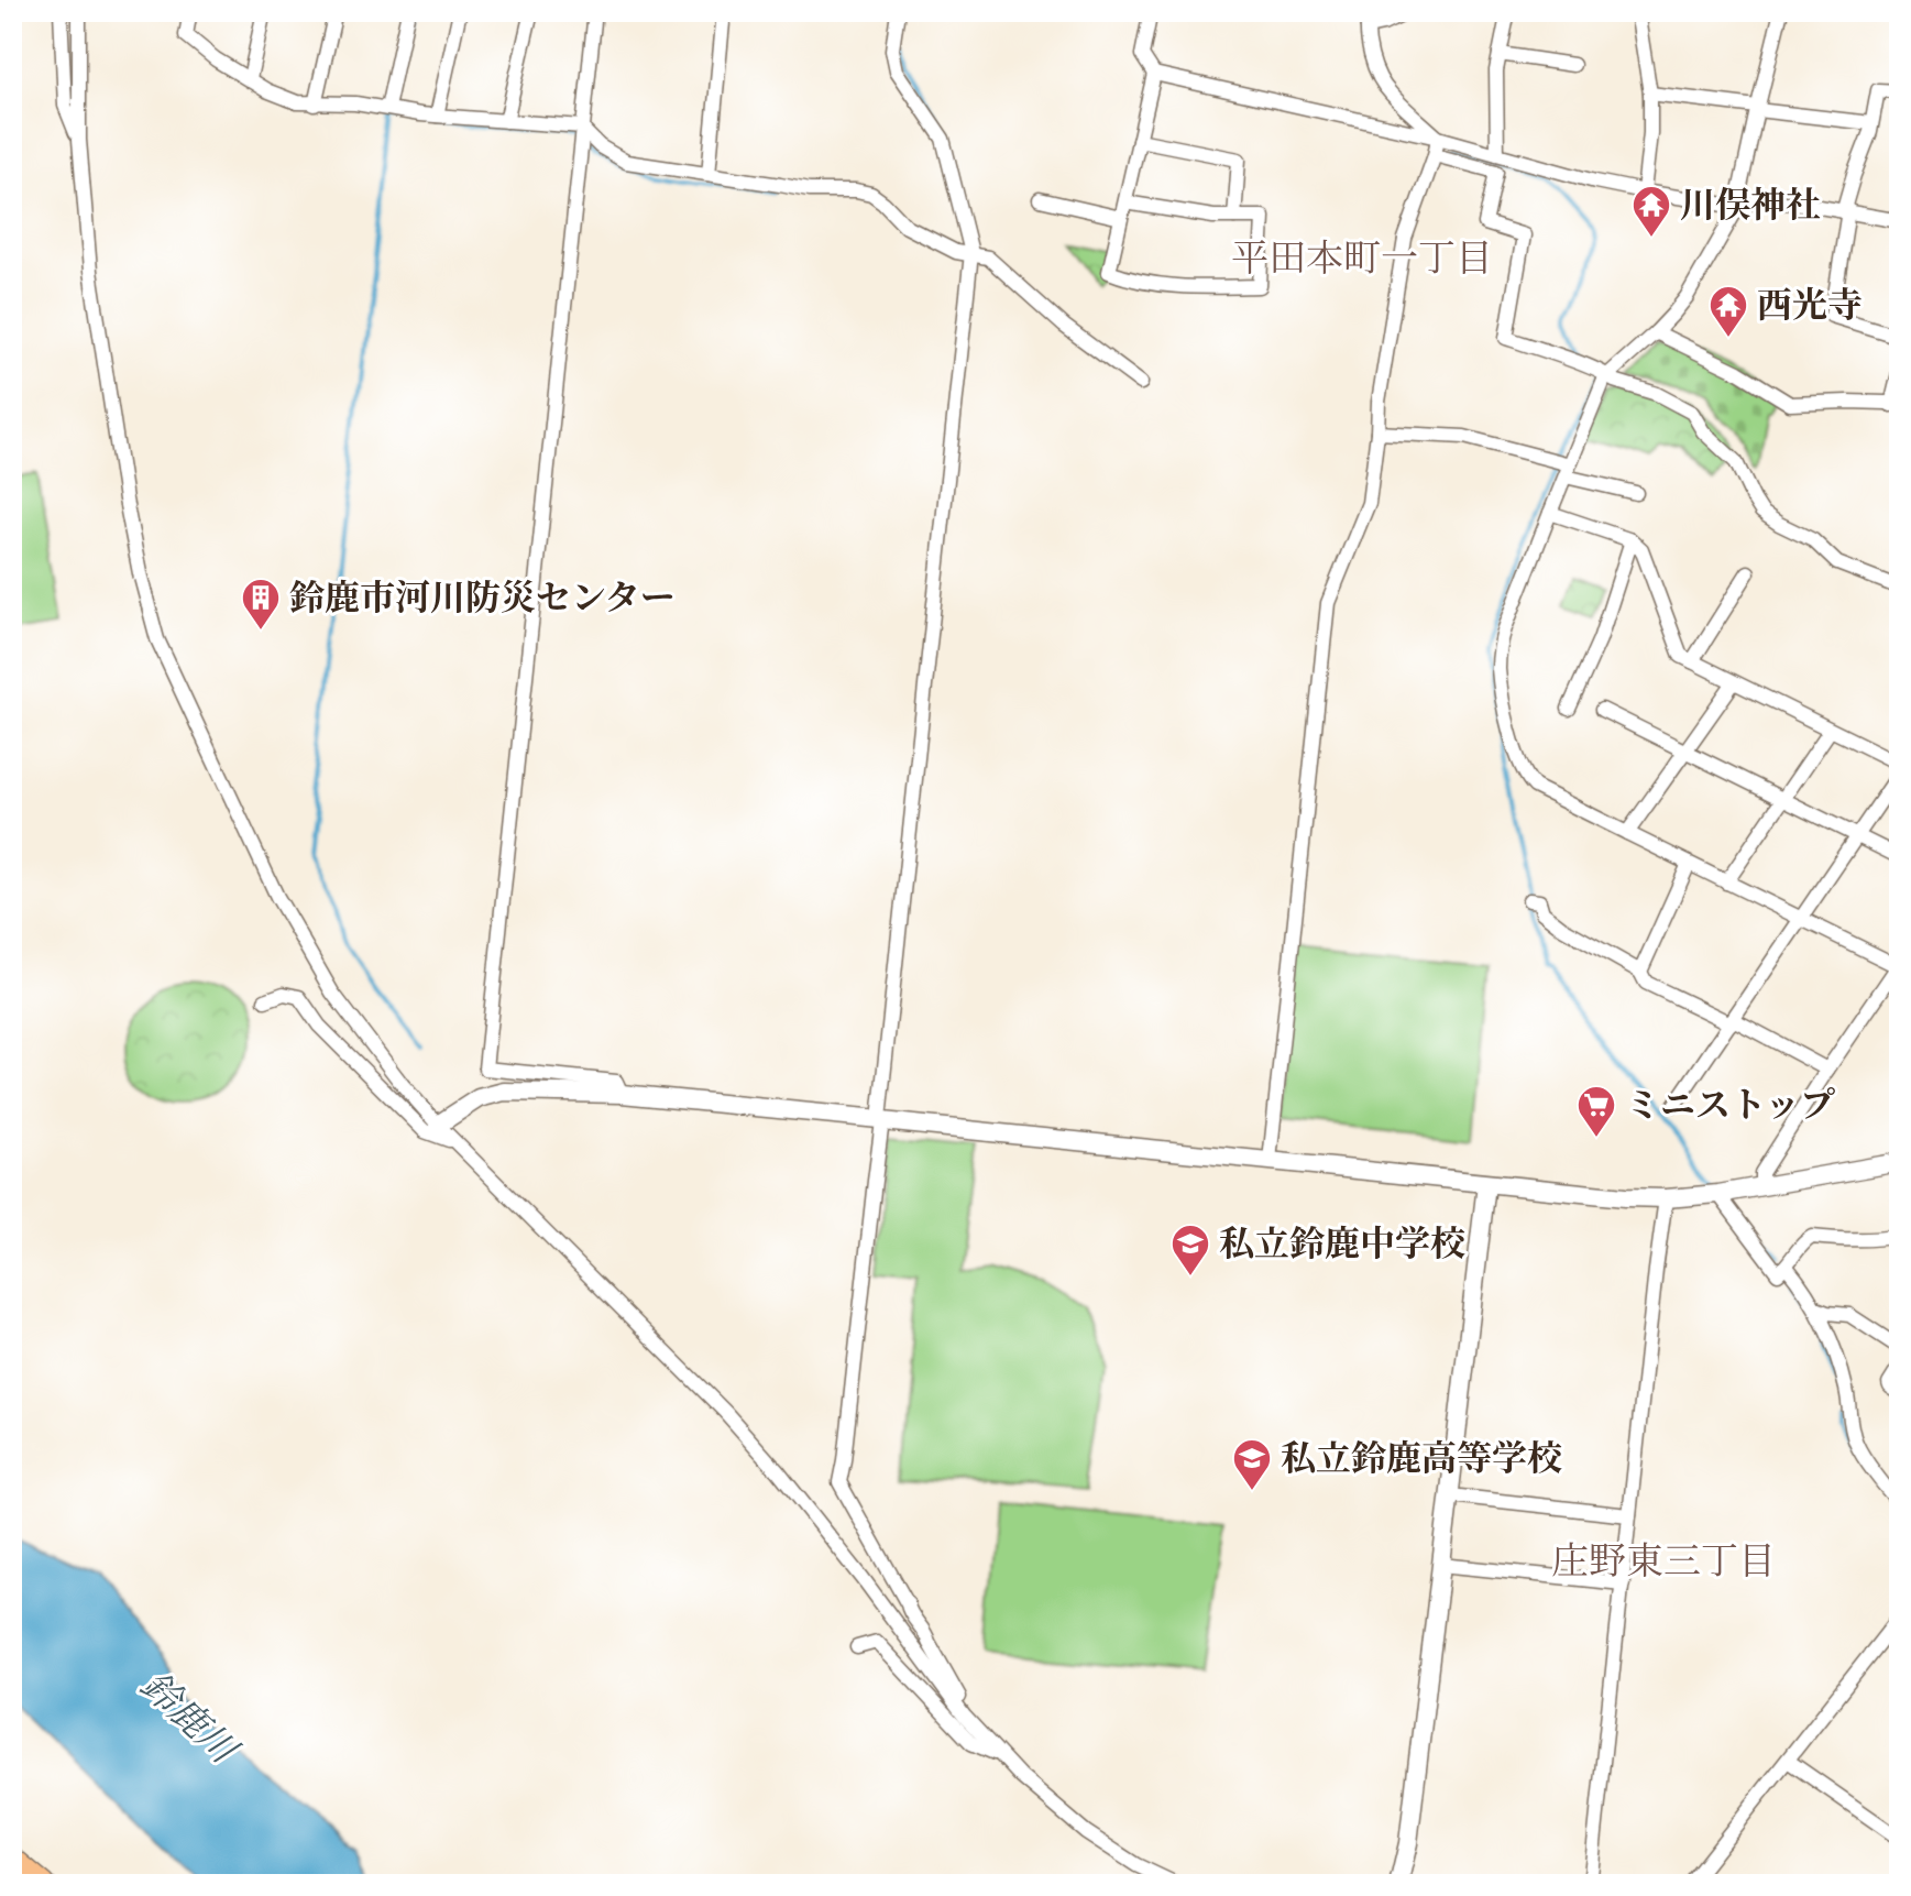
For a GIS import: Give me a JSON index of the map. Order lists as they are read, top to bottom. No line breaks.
{"districts":["平田本町一丁目","庄野東三丁目"],"water":["鈴鹿川"],"places":{"temple":["川俣神社","西光寺"],"building":["鈴鹿市河川防災センター"],"supermarket":["ミニストップ"],"school or university":["私立鈴鹿中学校","私立鈴鹿高等学校"]}}
